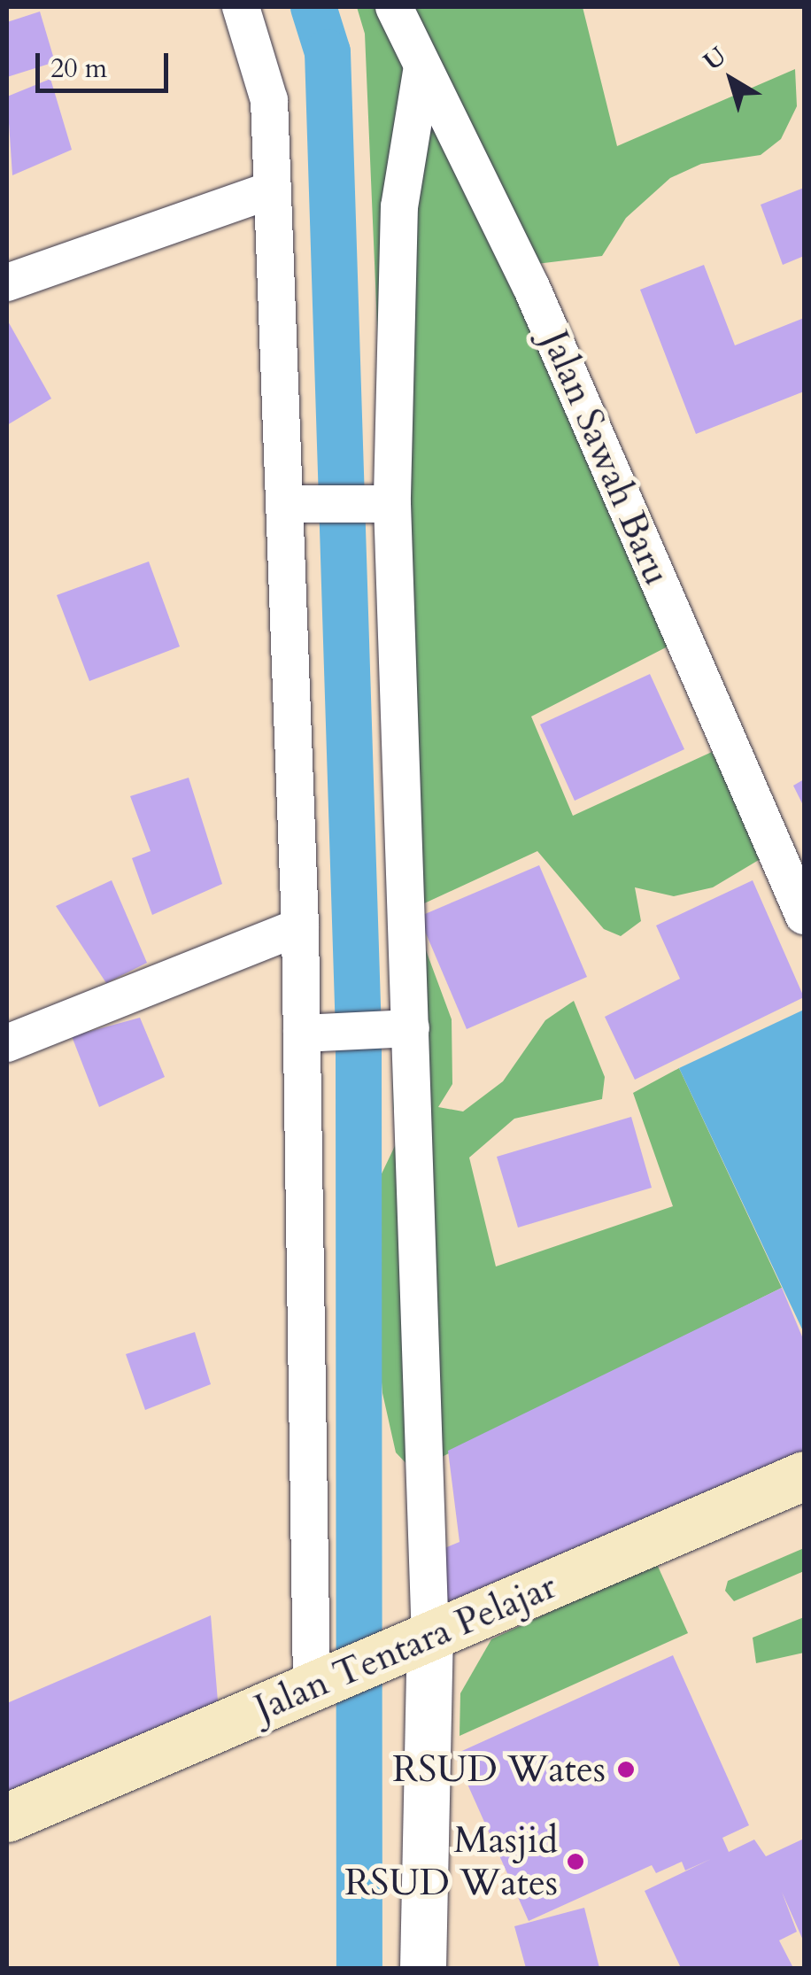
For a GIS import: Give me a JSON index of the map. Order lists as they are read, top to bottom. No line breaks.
{"streets":{"main road":["Jalan Tentara Pelajar"],"street":["Jalan Sawah Baru"]},"places":["RSUD Wates","Masjid RSUD Wates"],"scale_bar":"20 m","north":"top left"}
